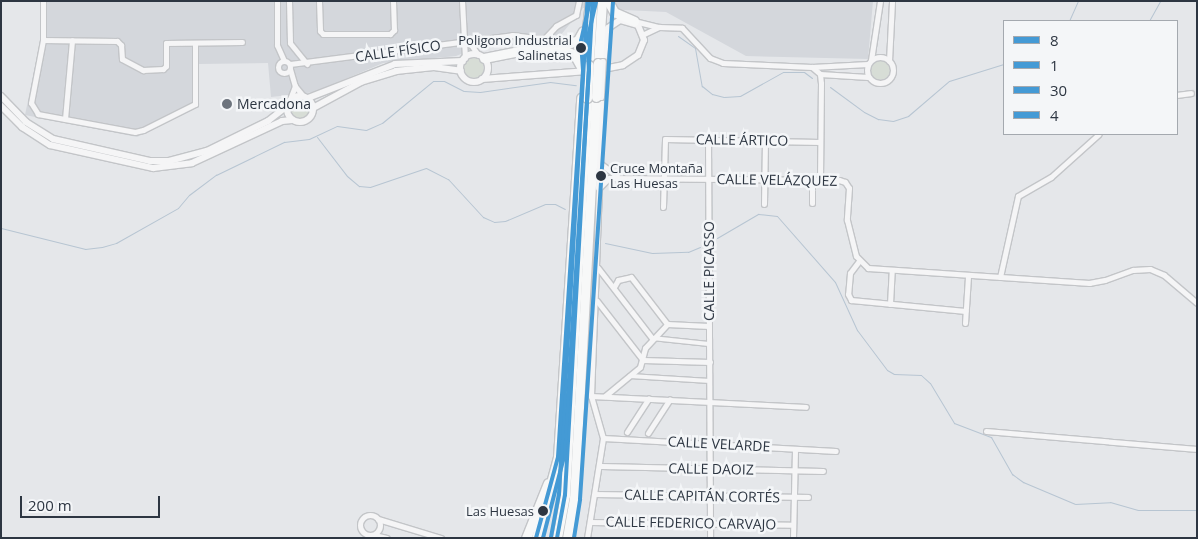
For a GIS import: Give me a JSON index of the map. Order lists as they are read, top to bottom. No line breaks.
{"streets":{"street":["CALLE FÍSICO","CALLE ÁRTICO","CALLE VELÁZQUEZ","CALLE PICASSO","CALLE VELARDE","CALLE DAOIZ","CALLE CAPITÁN CORTÉS","CALLE FEDERICO CARVAJO"]},"crossings":[["CALLE ÁRTICO","CALLE VELÁZQUEZ"],["CALLE ÁRTICO","CALLE PICASSO"],["CALLE VELÁZQUEZ","CALLE PICASSO"],["CALLE PICASSO","CALLE VELARDE"],["CALLE PICASSO","CALLE DAOIZ"],["CALLE PICASSO","CALLE CAPITÁN CORTÉS"],["CALLE PICASSO","CALLE FEDERICO CARVAJO"]],"places":["Poligono Industrial Salinetas","Mercadona","Cruce Montaña Las Huesas","Las Huesas"],"lines":["transit line 8","transit line 1","transit line 30","transit line 4"],"legend":["8","1","30","4"],"scale_bar":"200 m"}
